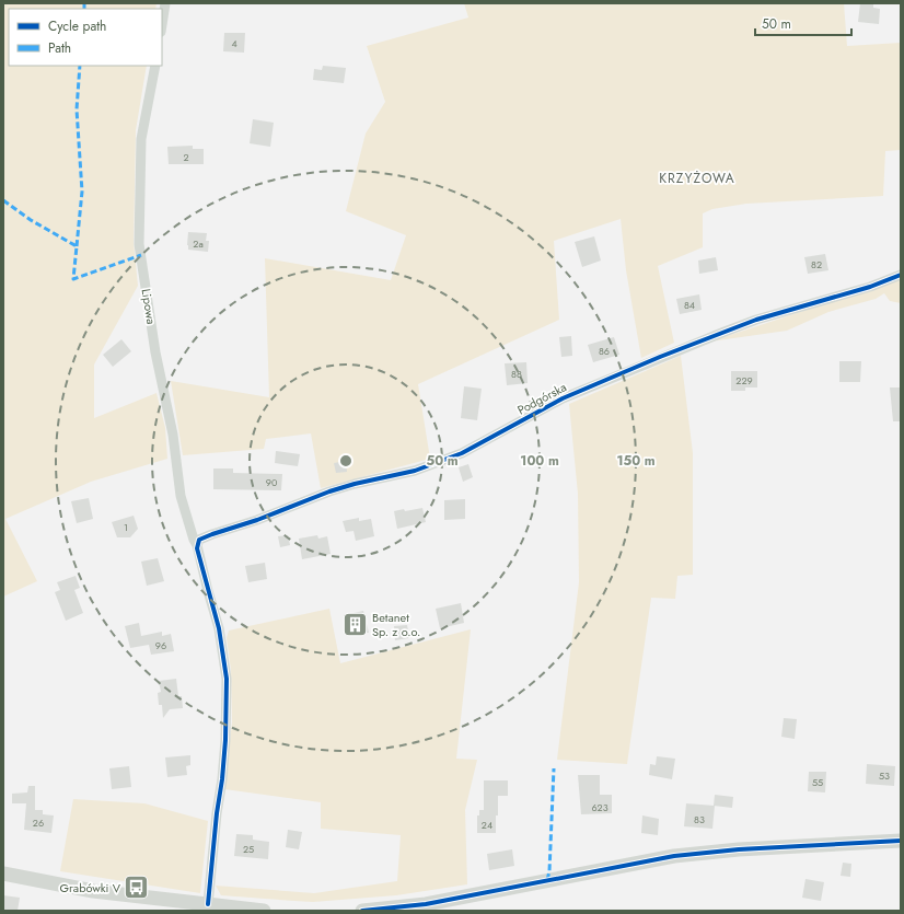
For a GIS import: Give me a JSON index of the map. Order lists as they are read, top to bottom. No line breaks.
{"streets":{"street":["Lipowa","Podgórska"]},"crossings":[["Lipowa","Podgórska"]],"districts":["KRZYŻOWA"],"places":{"building":["Betanet Sp. z o.o."],"bus stop":["Grabówki V"]},"house_numbers":["4","2","2a","82","84","86","88","229","90","1","96","53","55","623","83","26","24","25"],"legend":["Cycle path","Path"],"scale_bar":"50 m","rings":["50 m","100 m","150 m"]}
